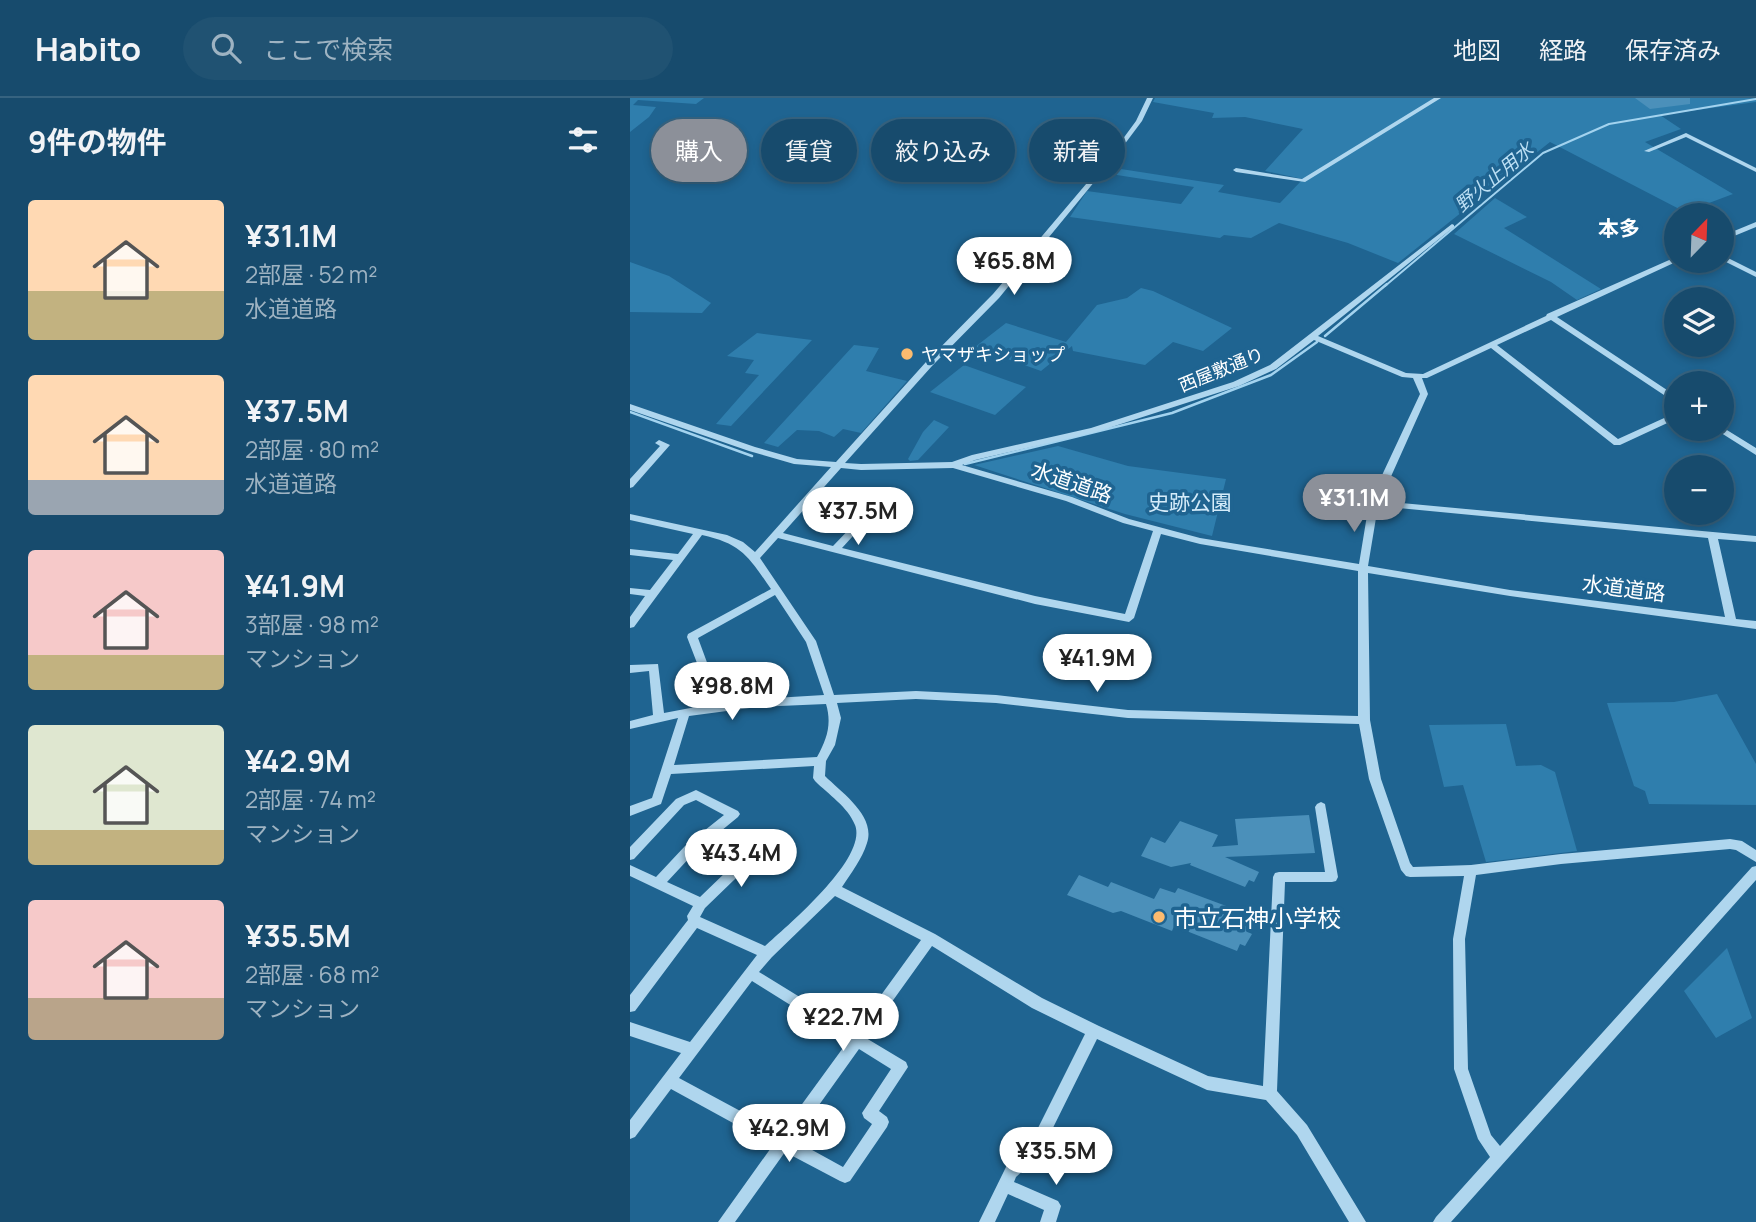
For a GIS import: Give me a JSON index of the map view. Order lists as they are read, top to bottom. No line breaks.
{"streets":{"street":["西屋敷通り","水道道路"]},"crossings":[["西屋敷通り","水道道路"]],"districts":["本多"],"water":["野火止用水"],"parks":["史跡公園"],"places":["ヤマザキショップ","市立石神小学校"],"north":"top right","page":{"header":"Habito","search":"ここで検索","nav":["地図","経路","保存済み"],"heading":"9件の物件","chip":["購入","賃貸","絞り込み","新着"],"list":[{"name":"¥31.1M","note":"2部屋 · 52 m² · 水道道路"},{"name":"¥37.5M","note":"2部屋 · 80 m² · 水道道路"},{"name":"¥41.9M","note":"3部屋 · 98 m² · マンション"},{"name":"¥42.9M","note":"2部屋 · 74 m² · マンション"},{"name":"¥35.5M","note":"2部屋 · 68 m² · マンション"}],"map_buttons":["+","−"],"price":["¥65.8M","¥31.1M","¥37.5M","¥41.9M","¥98.8M","¥43.4M","¥22.7M","¥42.9M","¥35.5M"]}}
